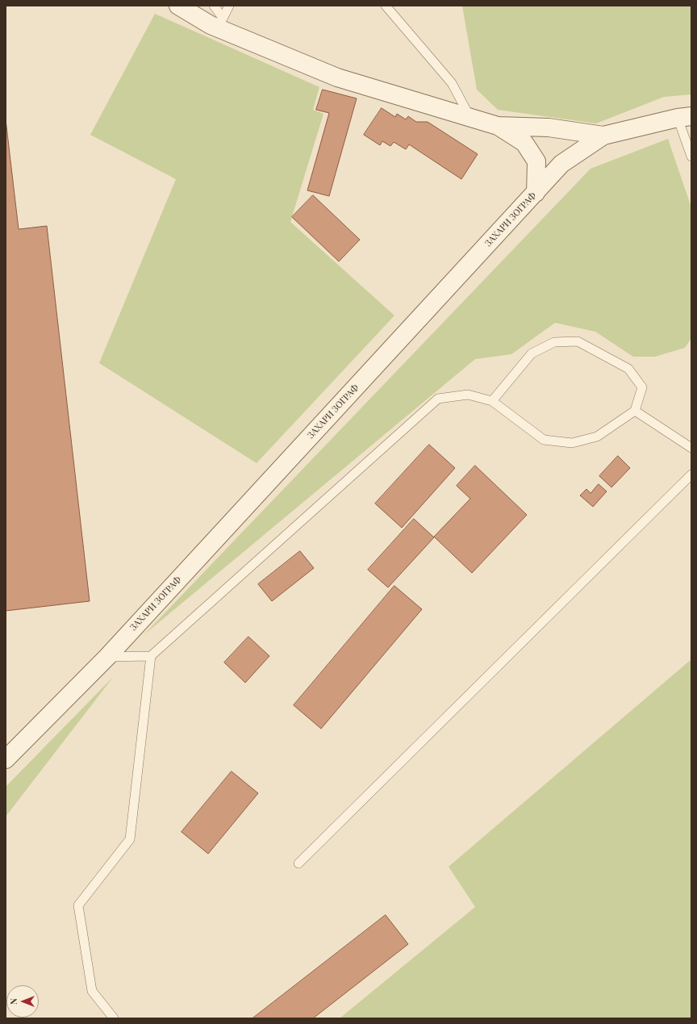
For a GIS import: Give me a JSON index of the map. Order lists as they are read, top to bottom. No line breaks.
{"streets":{"street":["ЗАХАРИ ЗОГРАФ"]},"north":"left"}
